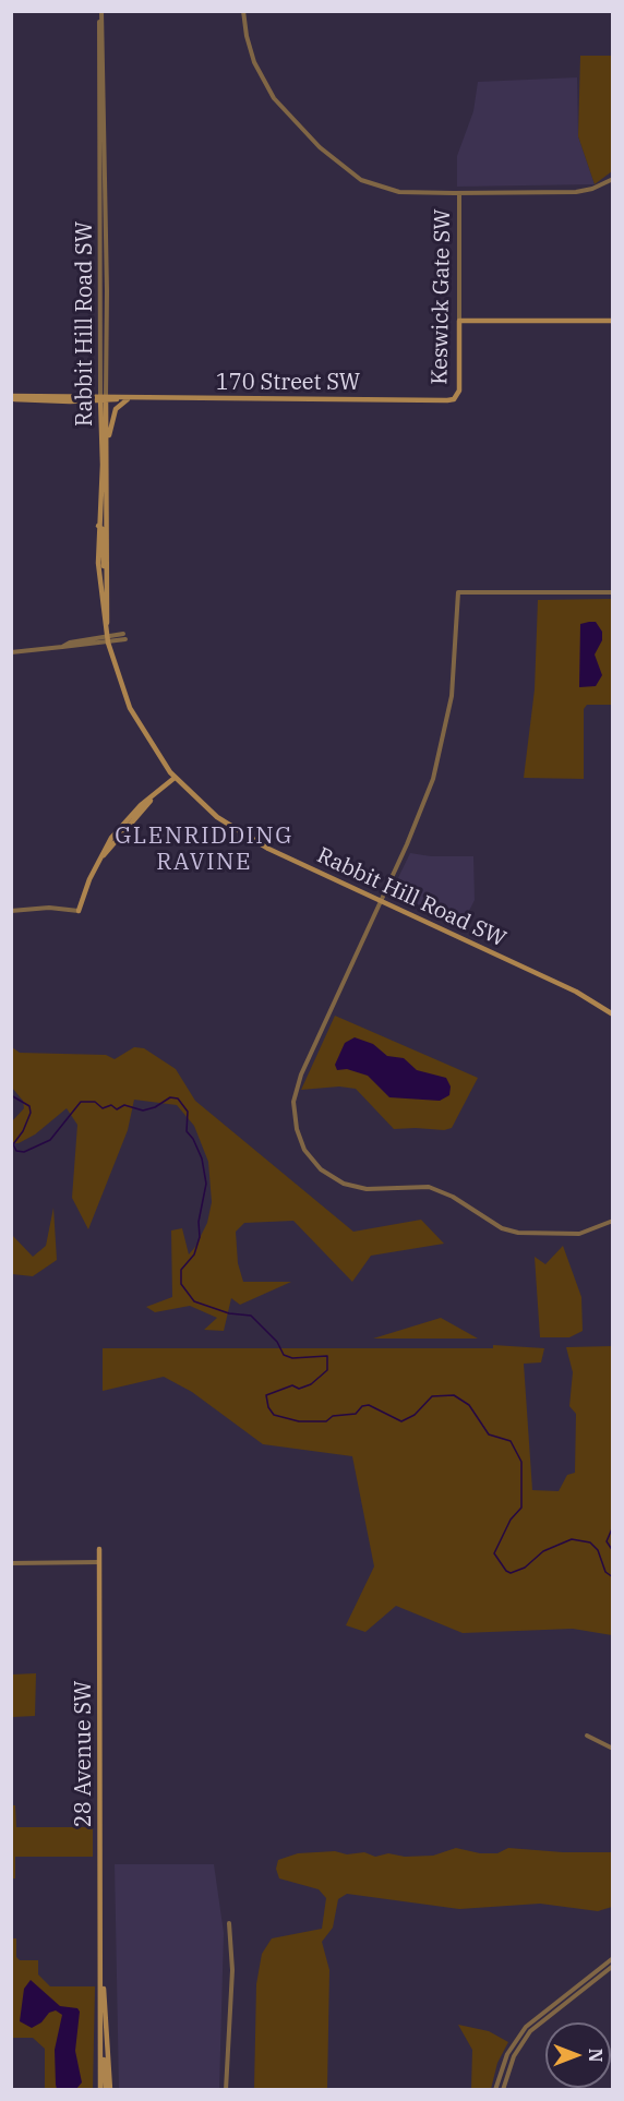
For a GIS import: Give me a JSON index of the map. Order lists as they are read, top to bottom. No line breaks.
{"streets":{"main road":["Keswick Gate SW","Rabbit Hill Road SW","170 Street SW","28 Avenue SW"]},"crossings":[["Keswick Gate SW","170 Street SW"],["Rabbit Hill Road SW","170 Street SW"]],"districts":["GLENRIDDING RAVINE"],"north":"right"}
